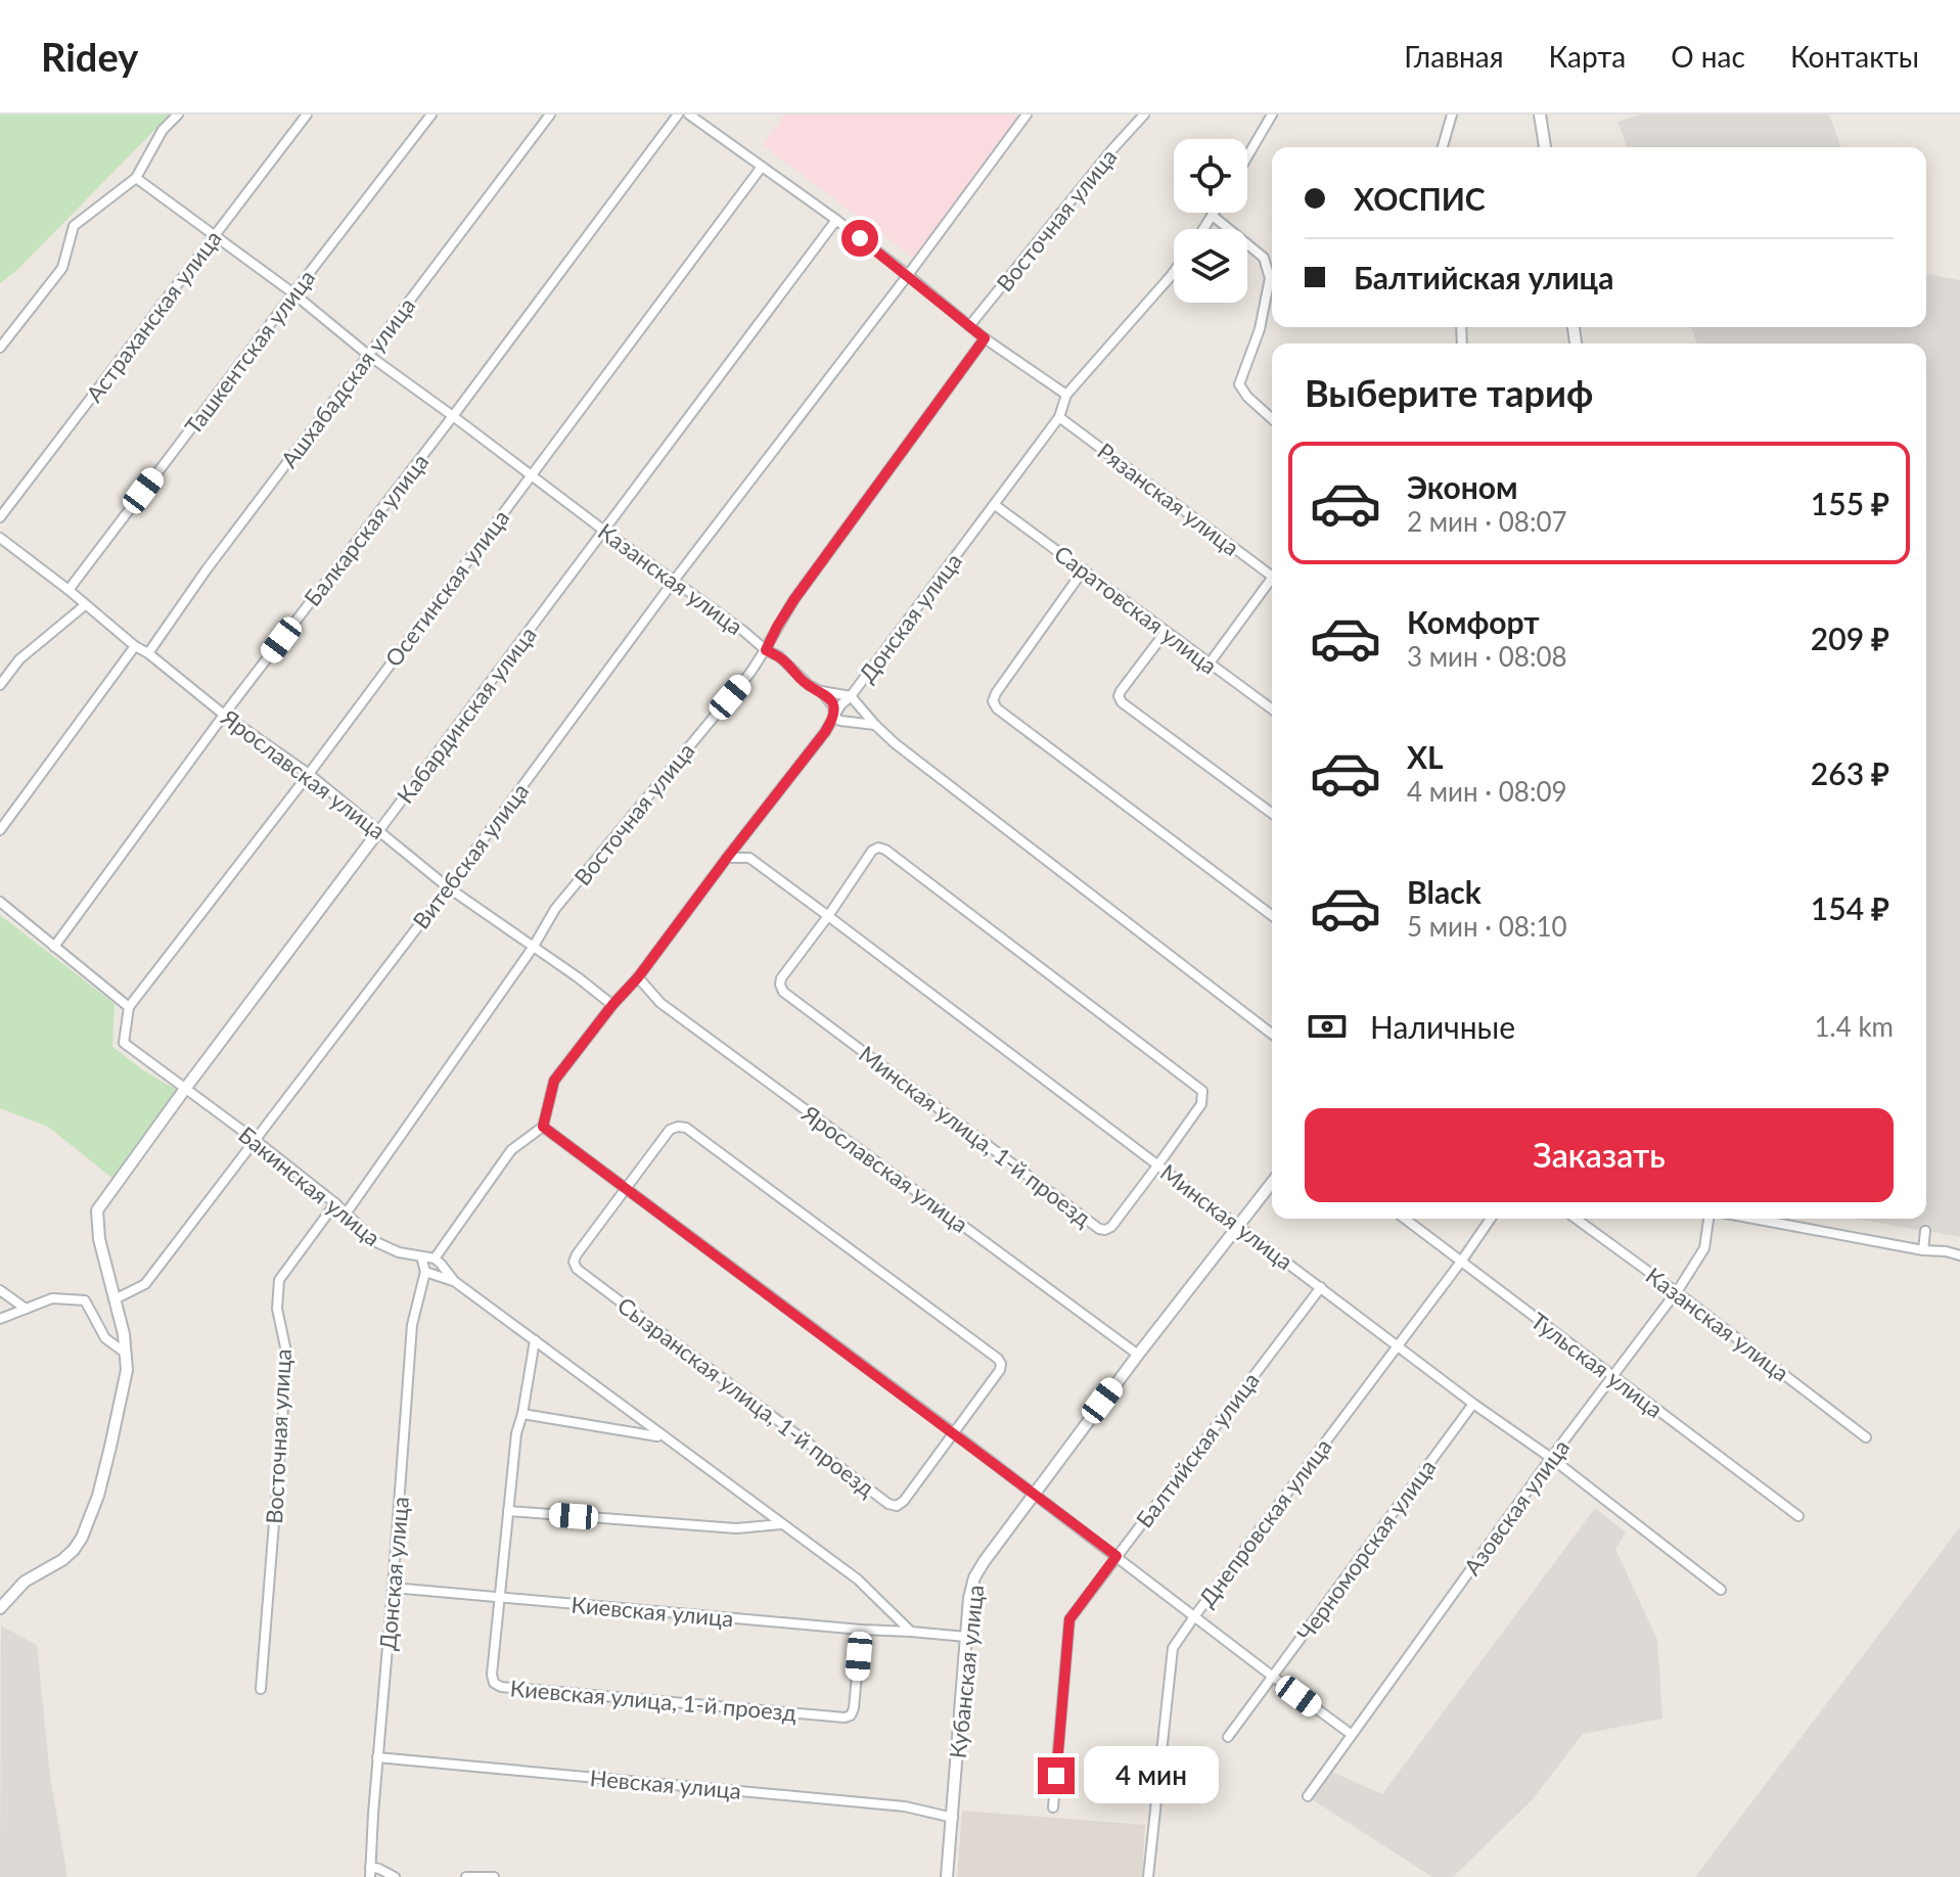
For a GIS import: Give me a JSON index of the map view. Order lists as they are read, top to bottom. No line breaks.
{"streets":{"street":["Восточная улица","Астраханская улица","Ташкентская улица","Ашхабадская улица","Рязанская улица","Балкарская улица","Казанская улица","Осетинская улица","Саратовская улица","Донская улица","Кабардинская улица","Ярославская улица","Витебская улица","Минская улица, 1-й проезд","Бакинская улица","Минская улица","Тульская улица","Сызранская улица, 1-й проезд","Балтийская улица","Азовская улица","Днепровская улица","Черноморская улица","Киевская улица","Кубанская улица","Киевская улица, 1-й проезд","Невская улица"]},"crossings":[["Восточная улица","Казанская улица"],["Восточная улица","Ярославская улица"],["Восточная улица","Бакинская улица"],["Астраханская улица","Казанская улица"],["Ташкентская улица","Казанская улица"],["Ташкентская улица","Ярославская улица"],["Ашхабадская улица","Казанская улица"],["Ашхабадская улица","Ярославская улица"],["Рязанская улица","Донская улица"],["Балкарская улица","Казанская улица"],["Балкарская улица","Ярославская улица"],["Казанская улица","Осетинская улица"],["Казанская улица","Донская улица"],["Казанская улица","Кабардинская улица"],["Казанская улица","Витебская улица"],["Казанская улица","Азовская улица"],["Осетинская улица","Ярославская улица"],["Осетинская улица","Бакинская улица"],["Саратовская улица","Донская улица"],["Донская улица","Ярославская улица"],["Донская улица","Минская улица"],["Донская улица","Киевская улица"],["Донская улица","Невская улица"],["Кабардинская улица","Ярославская улица"],["Кабардинская улица","Витебская улица"],["Кабардинская улица","Бакинская улица"],["Ярославская улица","Витебская улица"],["Ярославская улица","Кубанская улица"],["Витебская улица","Бакинская улица"],["Минская улица, 1-й проезд","Минская улица"],["Минская улица","Балтийская улица"],["Минская улица","Азовская улица"],["Минская улица","Днепровская улица"],["Минская улица","Черноморская улица"],["Минская улица","Кубанская улица"],["Тульская улица","Азовская улица"],["Тульская улица","Днепровская улица"],["Киевская улица","Киевская улица, 1-й проезд"],["Кубанская улица","Невская улица"]],"page":{"header":"Ridey","nav":["Главная","Карта","О нас","Контакты"],"banner":["ХОСПИС","Балтийская улица"],"heading":"Выберите тариф","list":[{"name":"Эконом","note":"2 мин · 08:07","value":"155 ₽"},{"name":"Комфорт","note":"3 мин · 08:08","value":"209 ₽"},{"name":"XL","note":"4 мин · 08:09","value":"263 ₽"},{"name":"Black","note":"5 мин · 08:10","value":"154 ₽"}],"pay":["Наличные","1.4 km"],"buttons":"Заказать","bubble":"4 мин"}}
